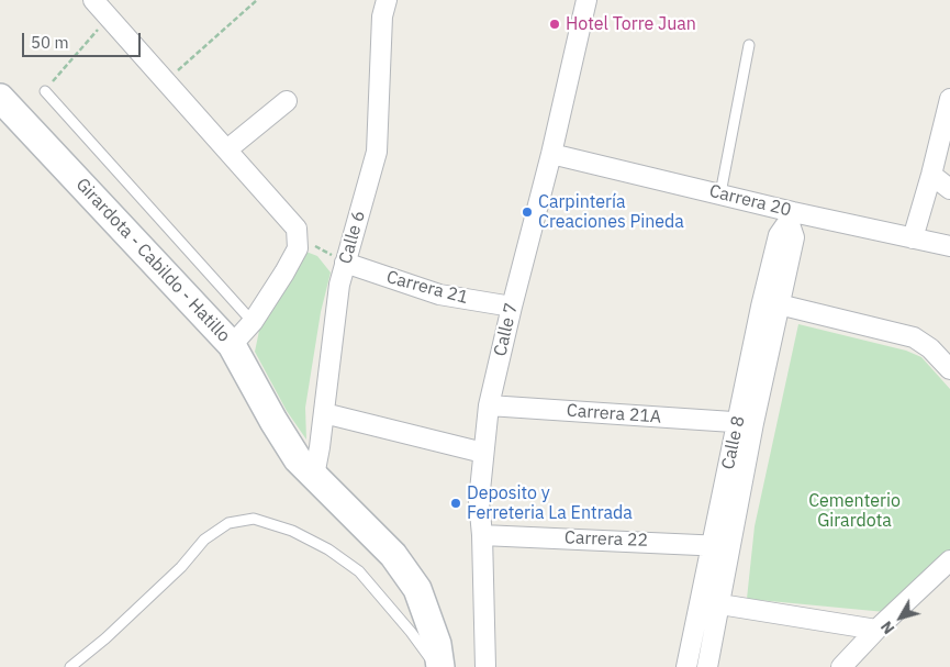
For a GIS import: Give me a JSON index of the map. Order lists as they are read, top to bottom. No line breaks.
{"streets":{"street":["Carrera 20","Calle 6","Girardota - Cabildo - Hatillo","Carrera 21","Calle 7","Carrera 21A","Calle 8","Carrera 22"]},"crossings":[["Carrera 20","Calle 7"],["Carrera 20","Calle 8"],["Calle 6","Girardota - Cabildo - Hatillo"],["Calle 6","Carrera 21"],["Carrera 21","Calle 7"],["Calle 7","Carrera 21A"],["Calle 7","Carrera 22"],["Carrera 21A","Calle 8"],["Calle 8","Carrera 22"]],"parks":["Cementerio Girardota"],"places":["Hotel Torre Juan","Carpintería Creaciones Pineda","Deposito y Ferreteria La Entrada"],"scale_bar":"50 m","north":"bottom left"}
